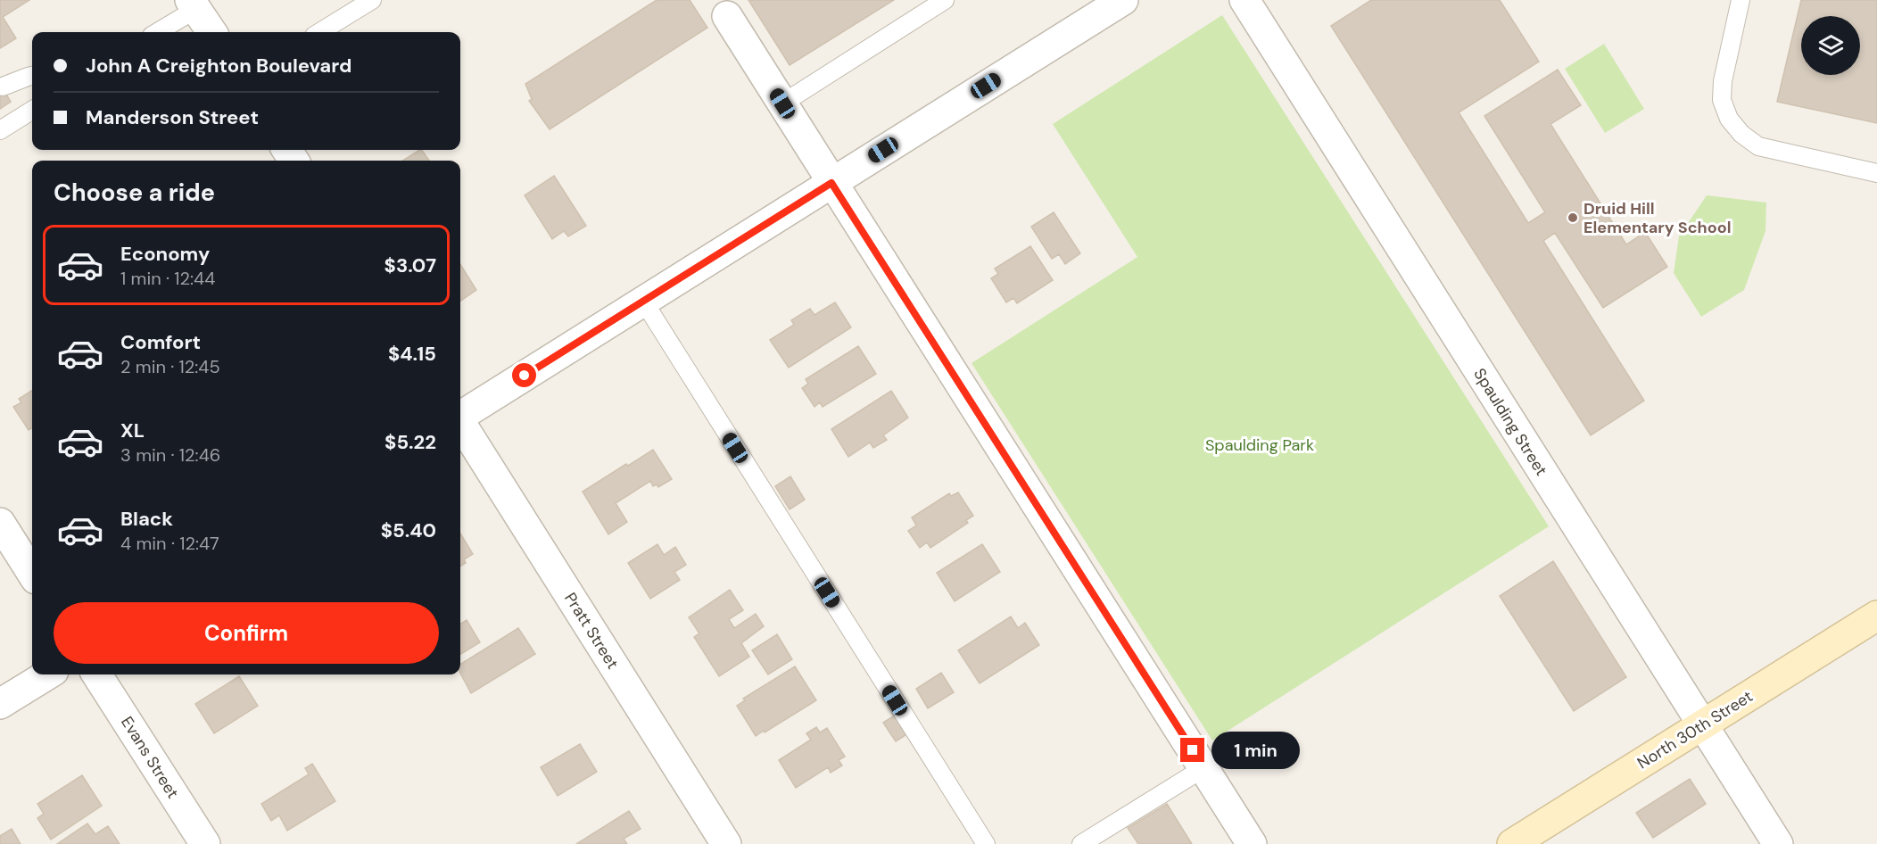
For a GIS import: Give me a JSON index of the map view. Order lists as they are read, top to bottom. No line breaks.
{"streets":{"main road":["North 30th Street"],"street":["Spaulding Street","Pratt Street","Evans Street"]},"crossings":[["Spaulding Street","North 30th Street"]],"parks":["Spaulding Park"],"places":["Druid Hill Elementary School"],"page":{"banner":["John A Creighton Boulevard","Manderson Street"],"heading":"Choose a ride","list":[{"name":"Economy","note":"1 min · 12:44","value":"$3.07"},{"name":"Comfort","note":"2 min · 12:45","value":"$4.15"},{"name":"XL","note":"3 min · 12:46","value":"$5.22"},{"name":"Black","note":"4 min · 12:47","value":"$5.40"}],"buttons":"Confirm","bubble":"1 min"}}
